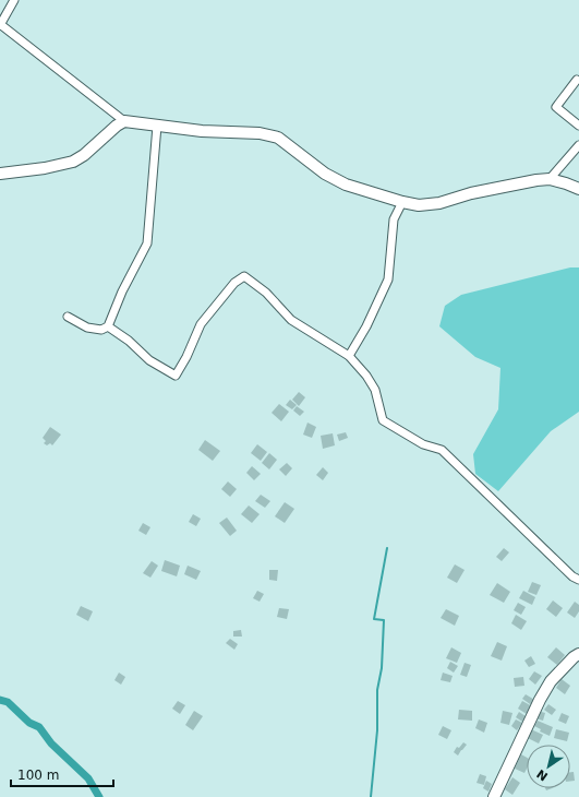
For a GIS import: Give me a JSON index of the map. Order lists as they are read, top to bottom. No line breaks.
{"scale_bar":"100 m","north":"bottom left"}
